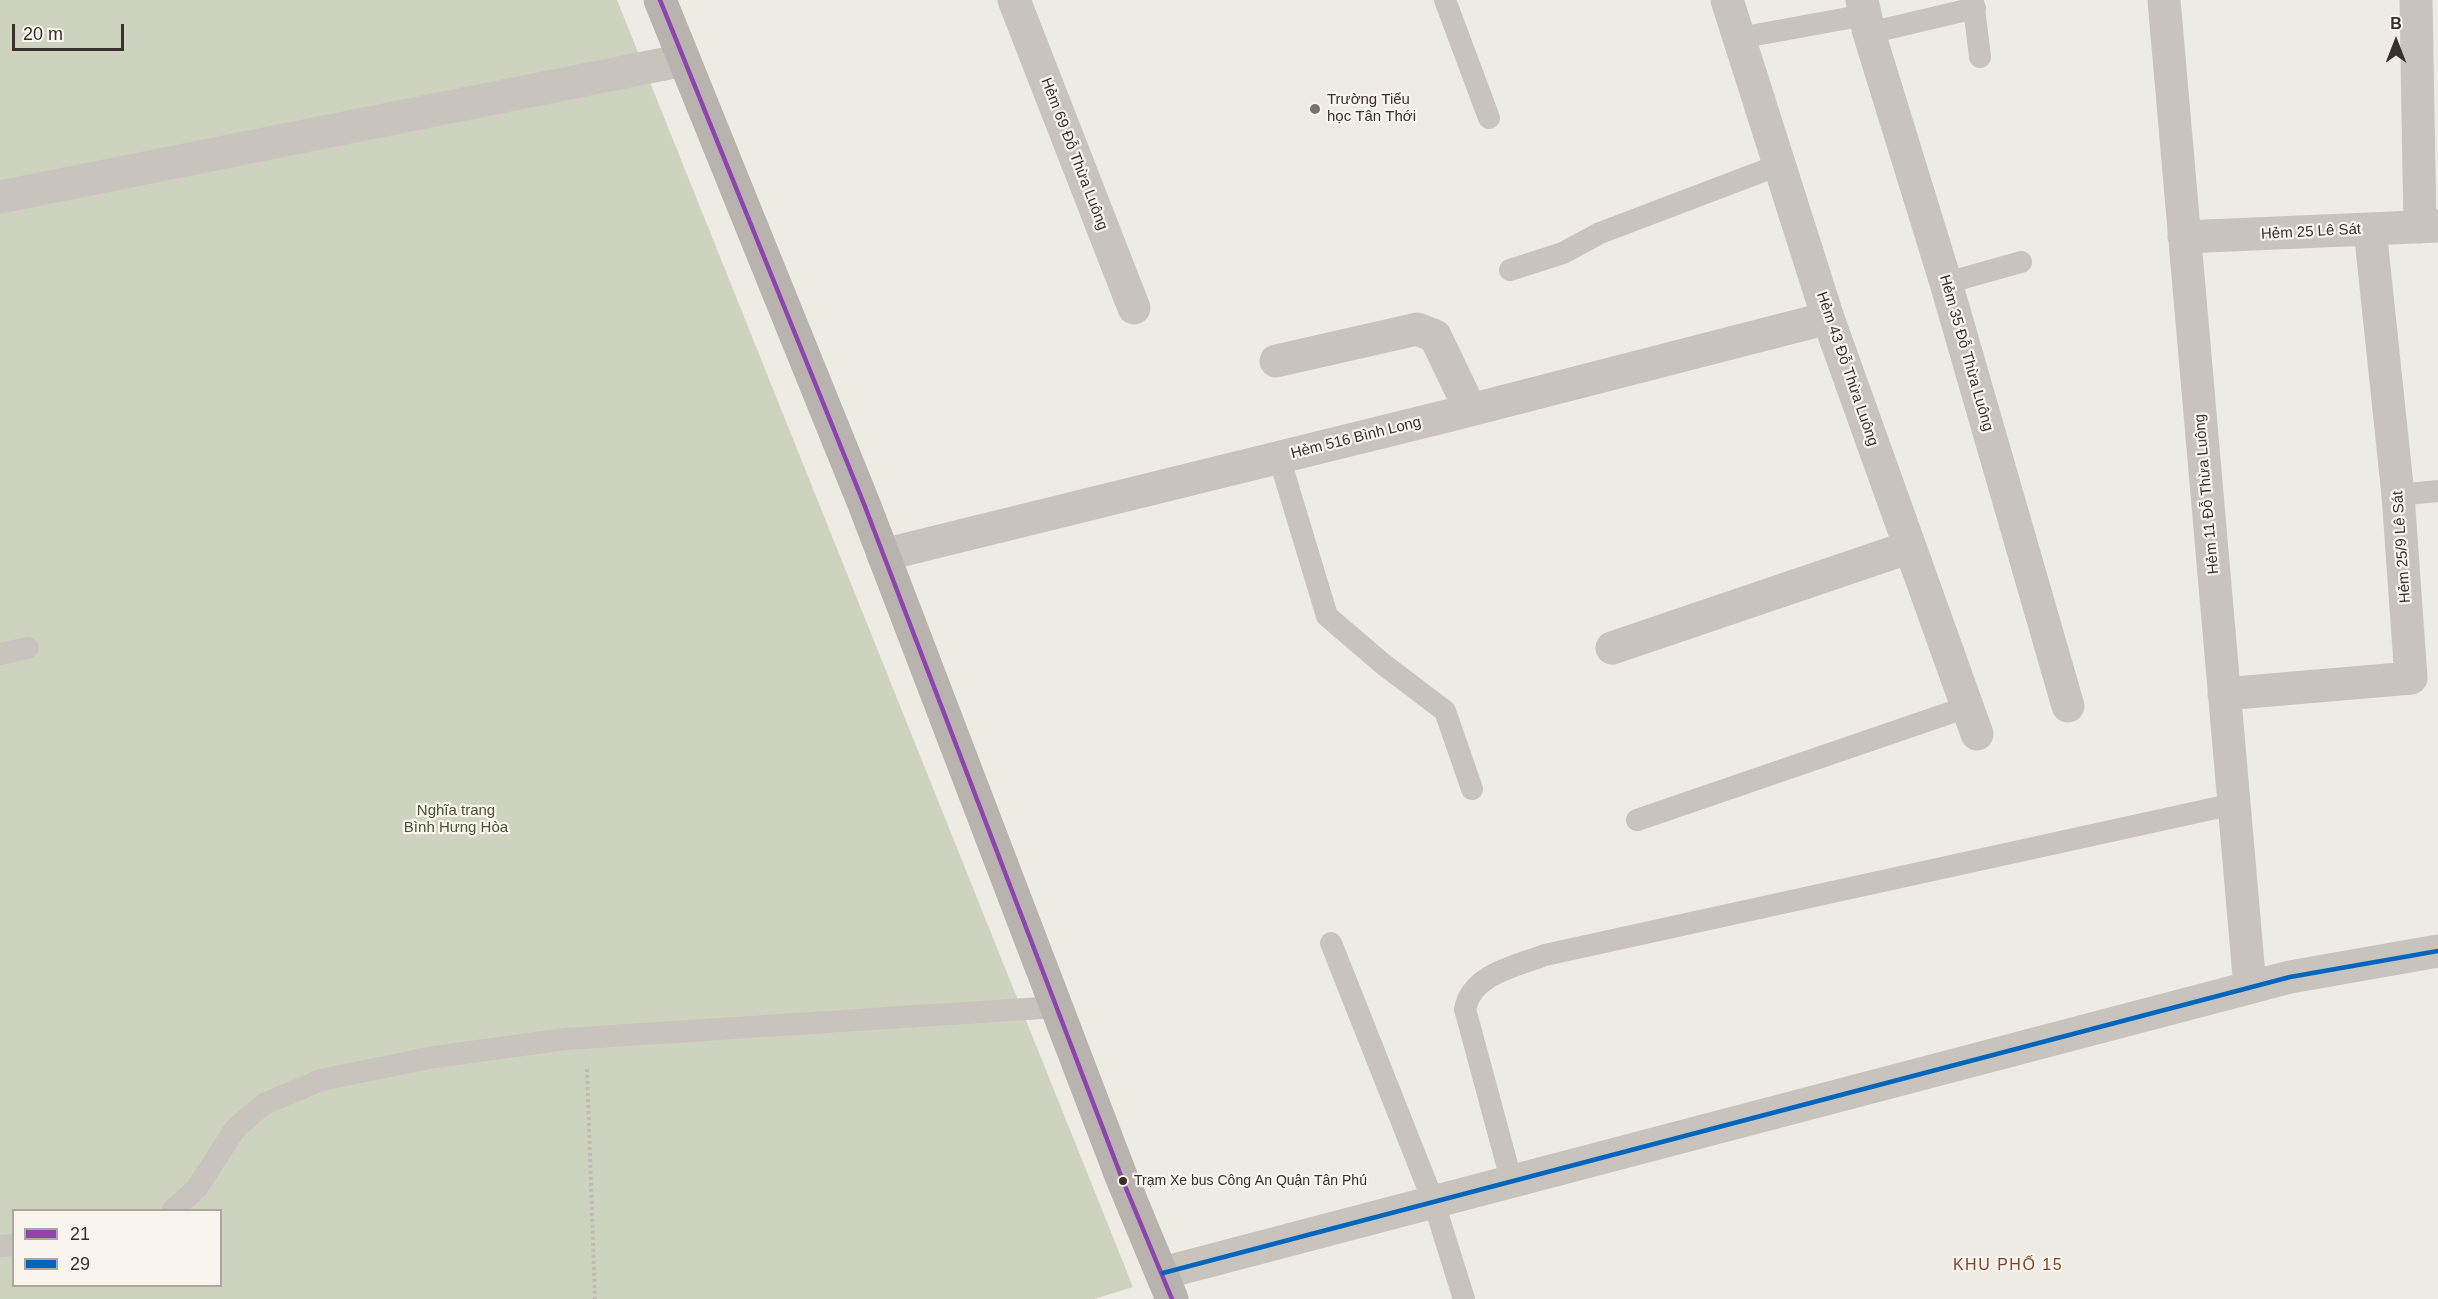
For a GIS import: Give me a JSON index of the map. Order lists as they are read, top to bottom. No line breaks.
{"streets":{"street":["Hẻm 69 Đỗ Thừa Luông","Hẻm 25 Lê Sát","Hẻm 35 Đỗ Thừa Luông","Hẻm 43 Đỗ Thừa Luông","Hẻm 516 Bình Long","Hẻm 11 Đỗ Thừa Luông","Hẻm 25/9 Lê Sát"]},"crossings":[["Hẻm 25 Lê Sát","Hẻm 11 Đỗ Thừa Luông"],["Hẻm 25 Lê Sát","Hẻm 25/9 Lê Sát"],["Hẻm 43 Đỗ Thừa Luông","Hẻm 516 Bình Long"],["Hẻm 11 Đỗ Thừa Luông","Hẻm 25/9 Lê Sát"]],"districts":["KHU PHỐ 15"],"parks":["Nghĩa trang Bình Hưng Hòa"],"places":["Trường Tiểu học Tân Thới","Trạm Xe bus Công An Quận Tân Phú"],"lines":["transit line 21","transit line 29"],"legend":["21","29"],"scale_bar":"20 m","north":"top"}
